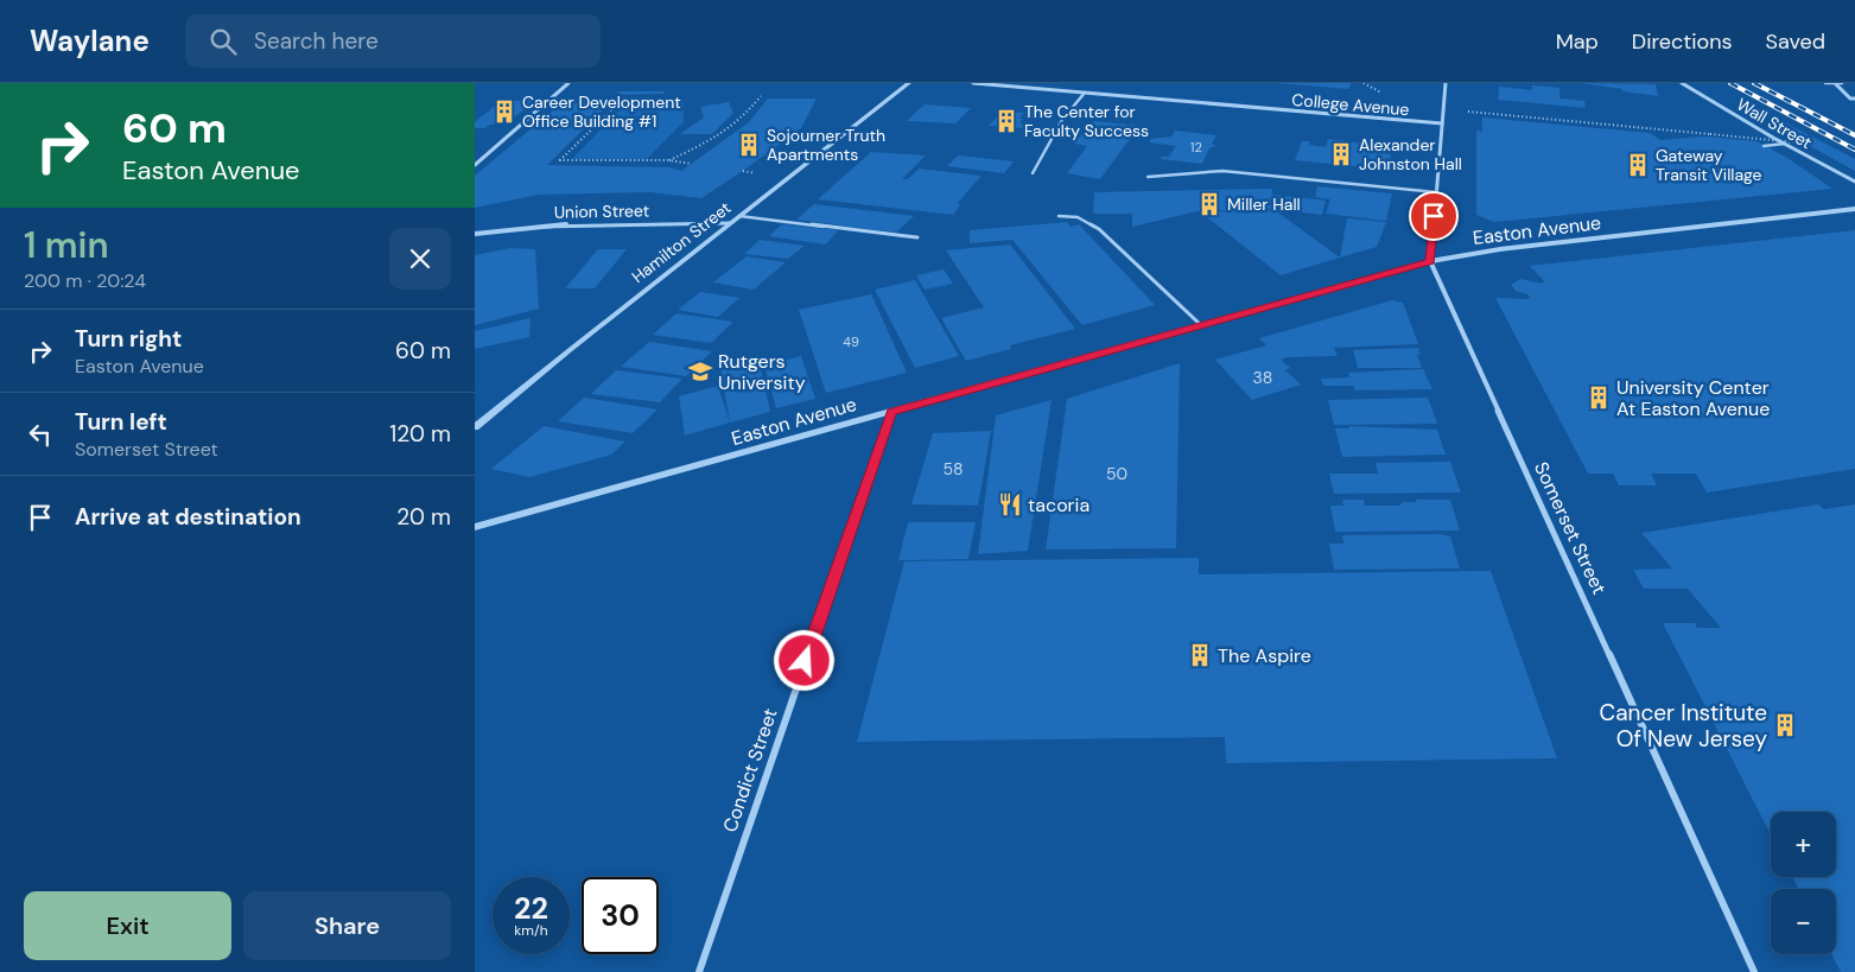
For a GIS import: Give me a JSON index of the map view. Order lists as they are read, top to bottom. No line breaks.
{"streets":{"street":["College Avenue","Wall Street","Union Street","Easton Avenue","Hamilton Street","Somerset Street","Condict Street"]},"crossings":[["College Avenue","Somerset Street"],["Union Street","Hamilton Street"],["Easton Avenue","Somerset Street"],["Easton Avenue","Condict Street"]],"places":{"building":["Career Development Office Building #1","The Center for Faculty Success","Sojourner Truth Apartments","Alexander Johnston Hall","Gateway Transit Village","Miller Hall","University Center At Easton Avenue","The Aspire","Cancer Institute Of New Jersey"],"school or university":["Rutgers University"],"restaurant":["tacoria"]},"house_numbers":["12","49","38","58","50"],"page":{"header":"Waylane","search":"Search here","nav":["Map","Directions","Saved"],"turn":["60 m","Easton Avenue"],"heading":["1 min","200 m · 20:24"],"list":[{"name":"Turn right","note":"Easton Avenue","value":"60 m"},{"name":"Turn left","note":"Somerset Street","value":"120 m"},{"name":"Arrive at destination","value":"20 m"}],"map_buttons":["+","−"],"speed":"22 km/h","limit":"30","buttons":["Exit","Share"]}}
